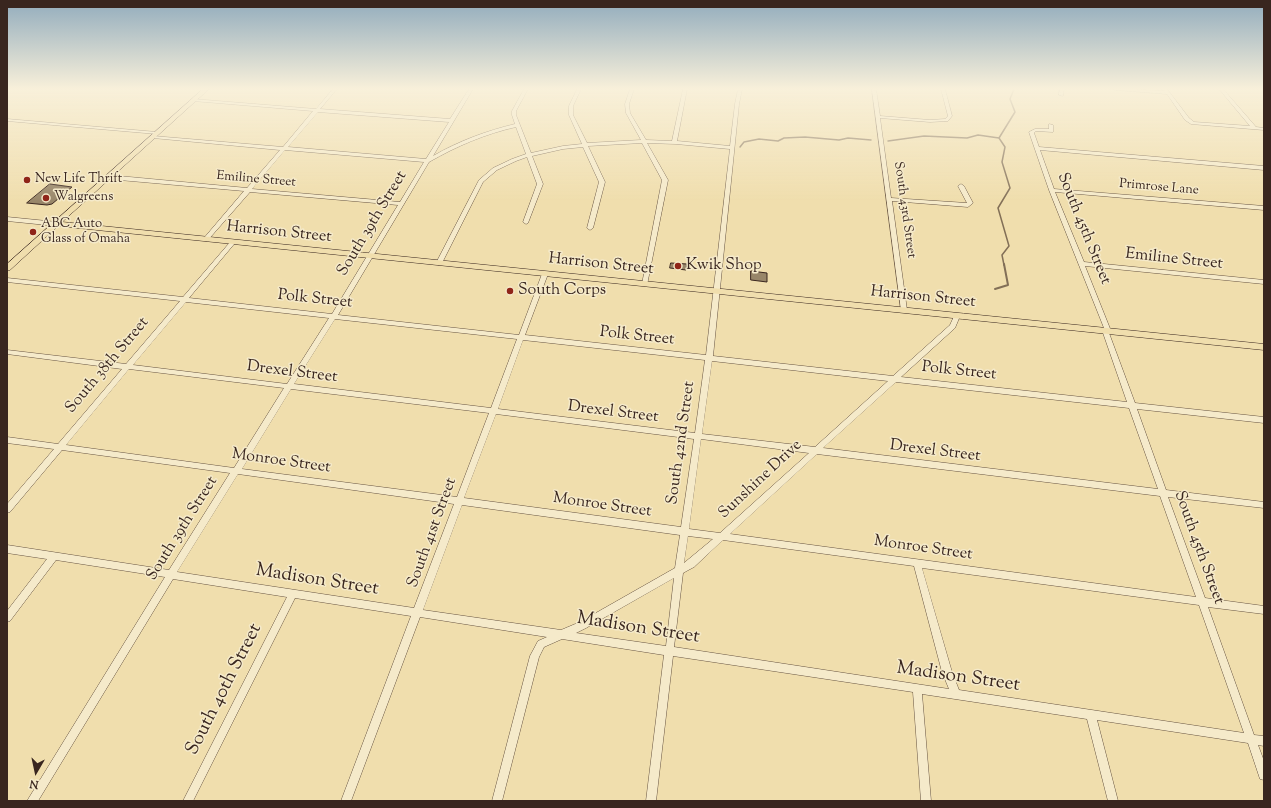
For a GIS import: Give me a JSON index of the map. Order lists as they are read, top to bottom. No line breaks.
{"streets":{"main road":["Harrison Street"],"street":["Emiline Street","Primrose Lane","South 43rd Street","South 39th Street","South 45th Street","Polk Street","South 38th Street","Drexel Street","South 42nd Street","Monroe Street","Sunshine Drive","South 41st Street","Madison Street","South 40th Street"]},"crossings":[["Emiline Street","South 39th Street"],["Emiline Street","South 45th Street"],["Primrose Lane","South 45th Street"],["South 43rd Street","Harrison Street"],["South 39th Street","Harrison Street"],["South 39th Street","Polk Street"],["South 39th Street","Drexel Street"],["South 39th Street","Monroe Street"],["South 39th Street","Madison Street"],["South 45th Street","Harrison Street"],["South 45th Street","Polk Street"],["South 45th Street","Drexel Street"],["South 45th Street","Monroe Street"],["South 45th Street","Madison Street"],["Harrison Street","South 38th Street"],["Harrison Street","South 42nd Street"],["Harrison Street","Sunshine Drive"],["Harrison Street","South 41st Street"],["Polk Street","South 38th Street"],["Polk Street","South 42nd Street"],["Polk Street","Sunshine Drive"],["Polk Street","South 41st Street"],["South 38th Street","Drexel Street"],["South 38th Street","Monroe Street"],["Drexel Street","South 42nd Street"],["Drexel Street","Sunshine Drive"],["Drexel Street","South 41st Street"],["South 42nd Street","Monroe Street"],["South 42nd Street","Sunshine Drive"],["South 42nd Street","Madison Street"],["Monroe Street","Sunshine Drive"],["Monroe Street","South 41st Street"],["Sunshine Drive","Madison Street"],["South 41st Street","Madison Street"],["Madison Street","South 40th Street"]],"places":["New Life Thrift","Walgreens","ABC Auto Glass of Omaha","Kwik Shop","South Corps"],"north":"bottom"}
